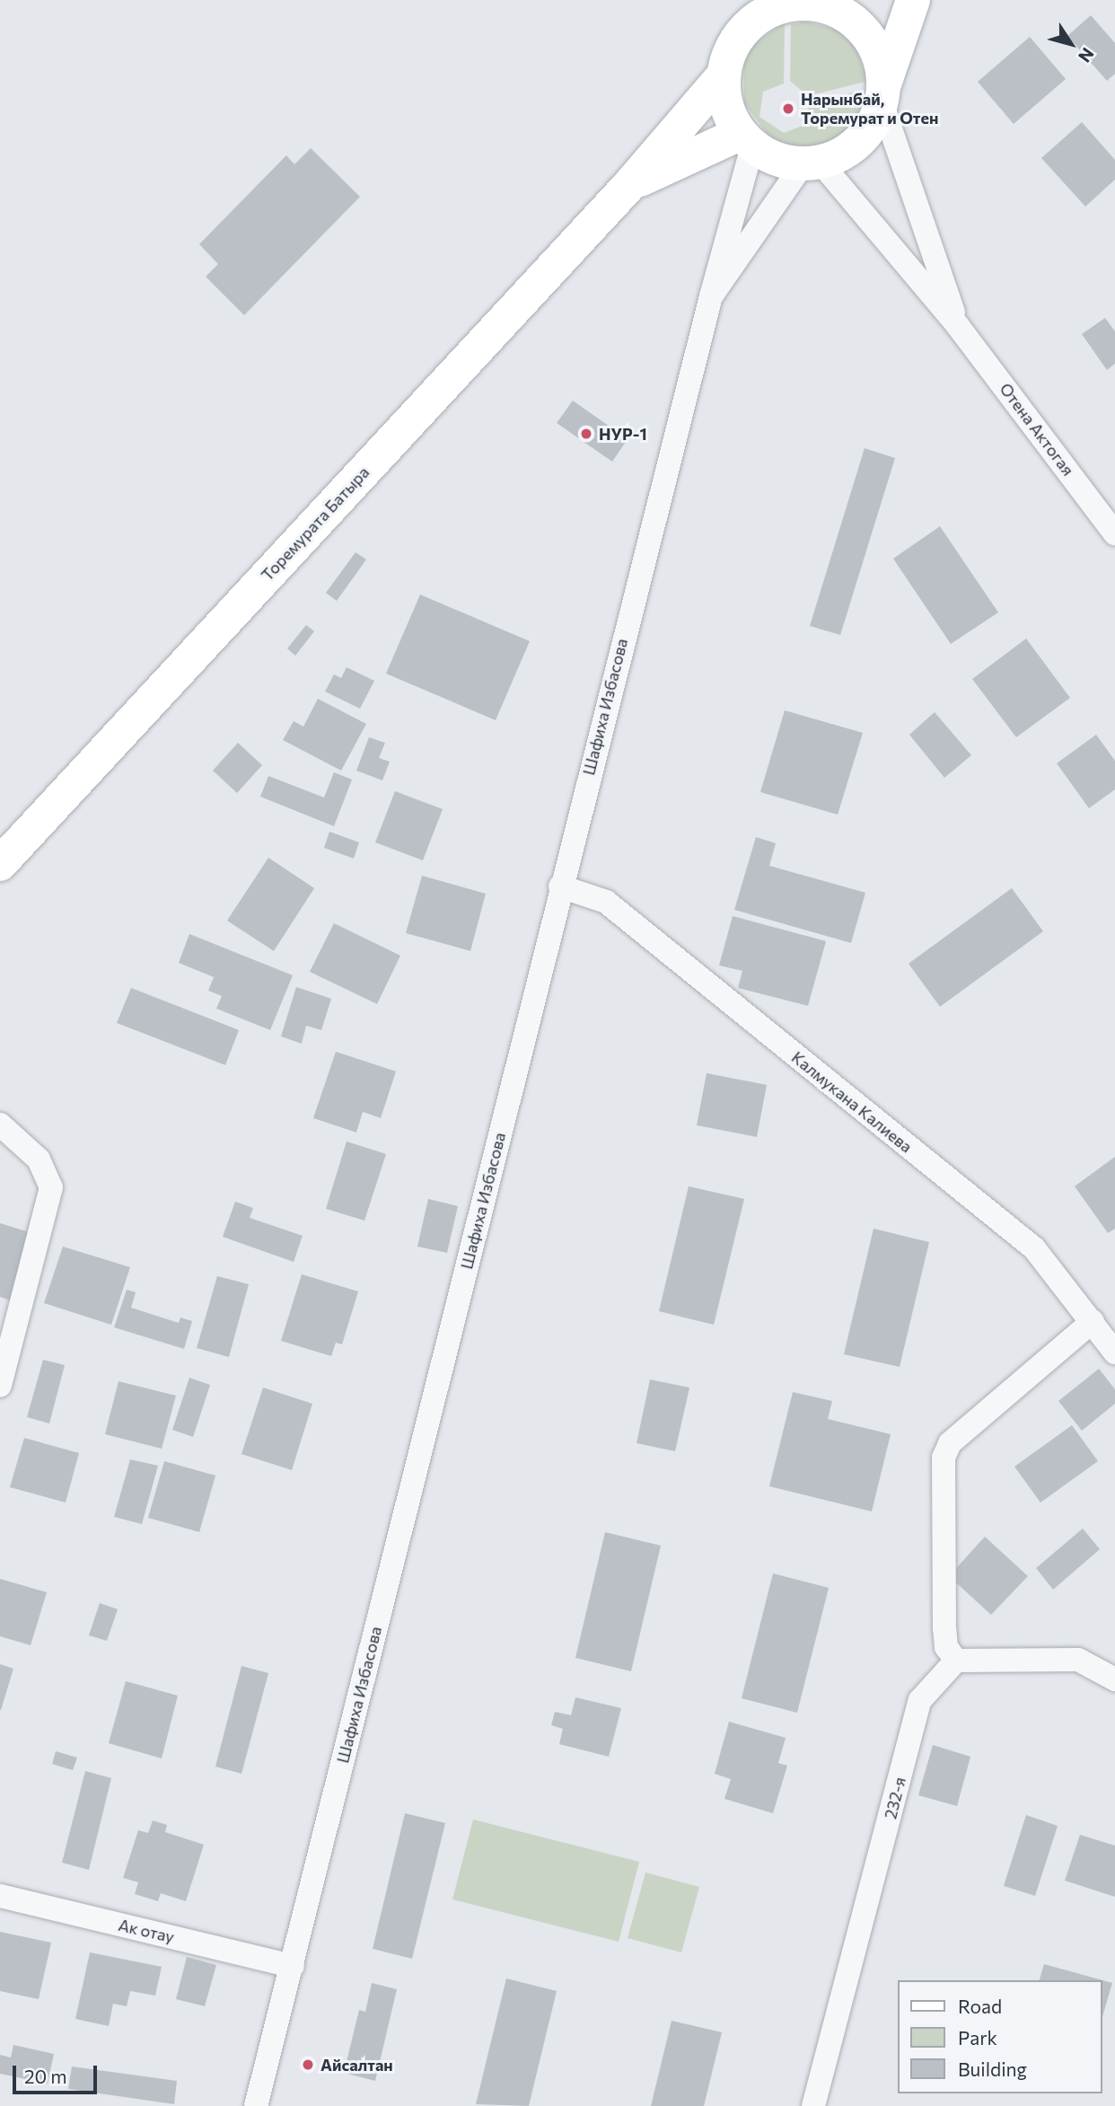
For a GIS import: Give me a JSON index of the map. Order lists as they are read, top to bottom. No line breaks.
{"streets":{"street":["Отена Актогая","Торемурата Батыра","Шафиха Избасова","Калмукана Калиева","232-я","Ак отау"]},"crossings":[["Отена Актогая","Торемурата Батыра"],["Отена Актогая","Шафиха Избасова"],["Торемурата Батыра","Шафиха Избасова"],["Шафиха Избасова","Калмукана Калиева"],["Шафиха Избасова","Ак отау"]],"places":["Нарынбай, Торемурат и Отен","НУР-1","Айсалтан"],"legend":["Road","Park","Building"],"scale_bar":"20 m","north":"bottom right"}
